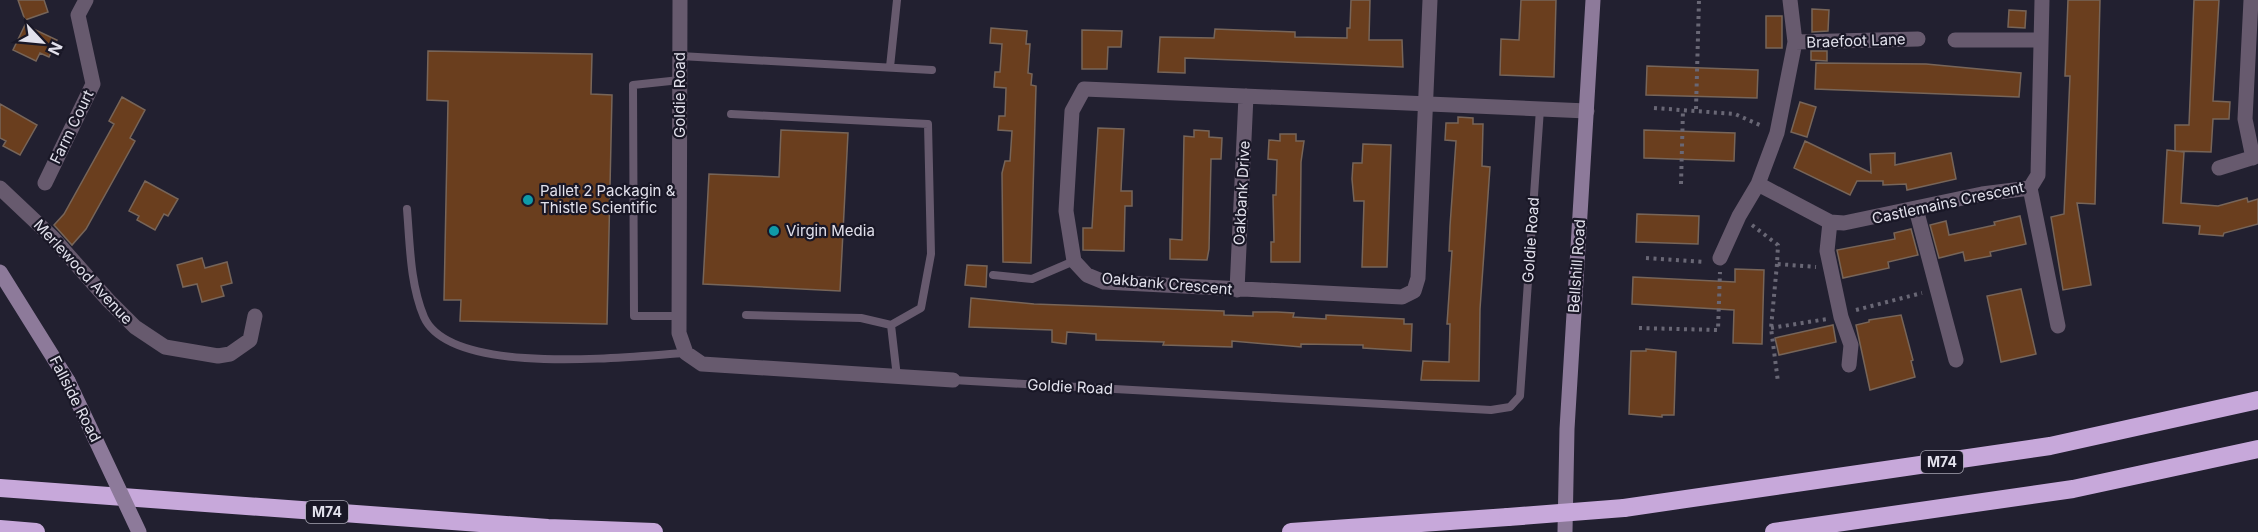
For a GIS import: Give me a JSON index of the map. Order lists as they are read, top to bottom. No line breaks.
{"streets":{"highway":["M74"],"main road":["Bellshill Road","Fallside Road"],"street":["Braefoot Lane","Goldie Road","Farm Court","Oakbank Drive","Castlemains Crescent","Merlewood Avenue","Oakbank Crescent"]},"crossings":[["Oakbank Drive","Oakbank Crescent"]],"places":["Pallet 2 Packagin & Thistle Scientific","Virgin Media"],"north":"bottom right"}
